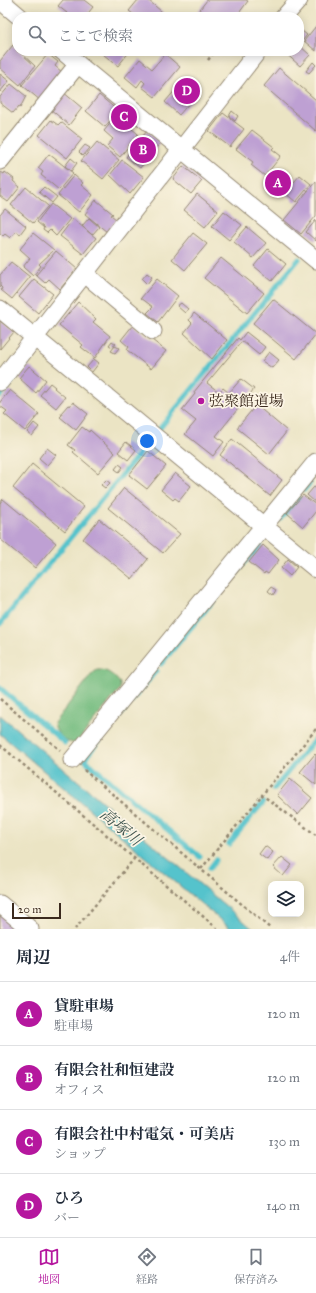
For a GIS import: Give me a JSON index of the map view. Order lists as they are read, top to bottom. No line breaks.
{"water":["高塚川"],"places":["弦聚館道場"],"scale_bar":"20 m","page":{"search":"ここで検索","pins":["D","C","B","A"],"scale":"20 m","heading":["周辺","4件"],"list":[{"mark":"A","name":"貸駐車場","note":"駐車場","value":"120 m"},{"mark":"B","name":"有限会社和恒建設","note":"オフィス","value":"120 m"},{"mark":"C","name":"有限会社中村電気・可美店","note":"ショップ","value":"130 m"},{"mark":"D","name":"ひろ","note":"バー","value":"140 m"}],"nav":["地図","経路","保存済み"]}}
